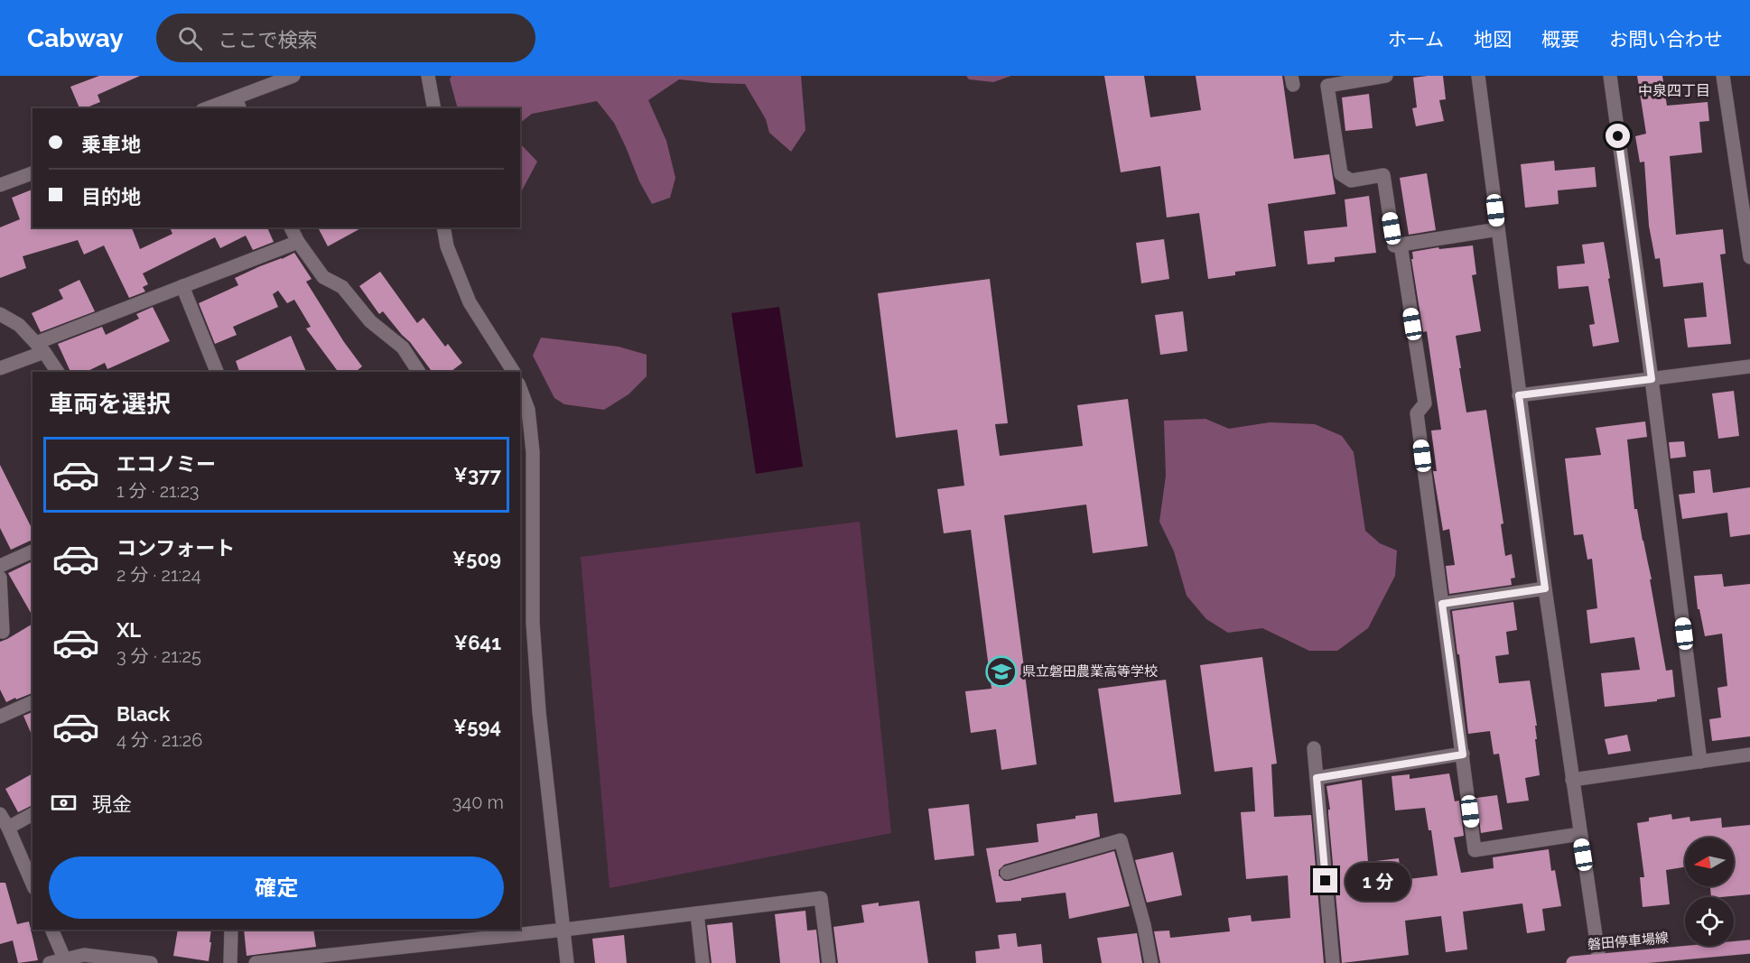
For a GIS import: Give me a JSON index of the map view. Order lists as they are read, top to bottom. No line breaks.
{"streets":{"main road":["磐田停車場線"]},"districts":["中泉四丁目"],"places":{"school or university":["県立磐田農業高等学校"]},"north":"left","page":{"header":"Cabway","search":"ここで検索","nav":["ホーム","地図","概要","お問い合わせ"],"banner":["乗車地","目的地"],"heading":"車両を選択","list":[{"name":"エコノミー","note":"1 分 · 21:23","value":"¥377"},{"name":"コンフォート","note":"2 分 · 21:24","value":"¥509"},{"name":"XL","note":"3 分 · 21:25","value":"¥641"},{"name":"Black","note":"4 分 · 21:26","value":"¥594"}],"pay":["現金","340 m"],"buttons":"確定","bubble":"1 分"}}
